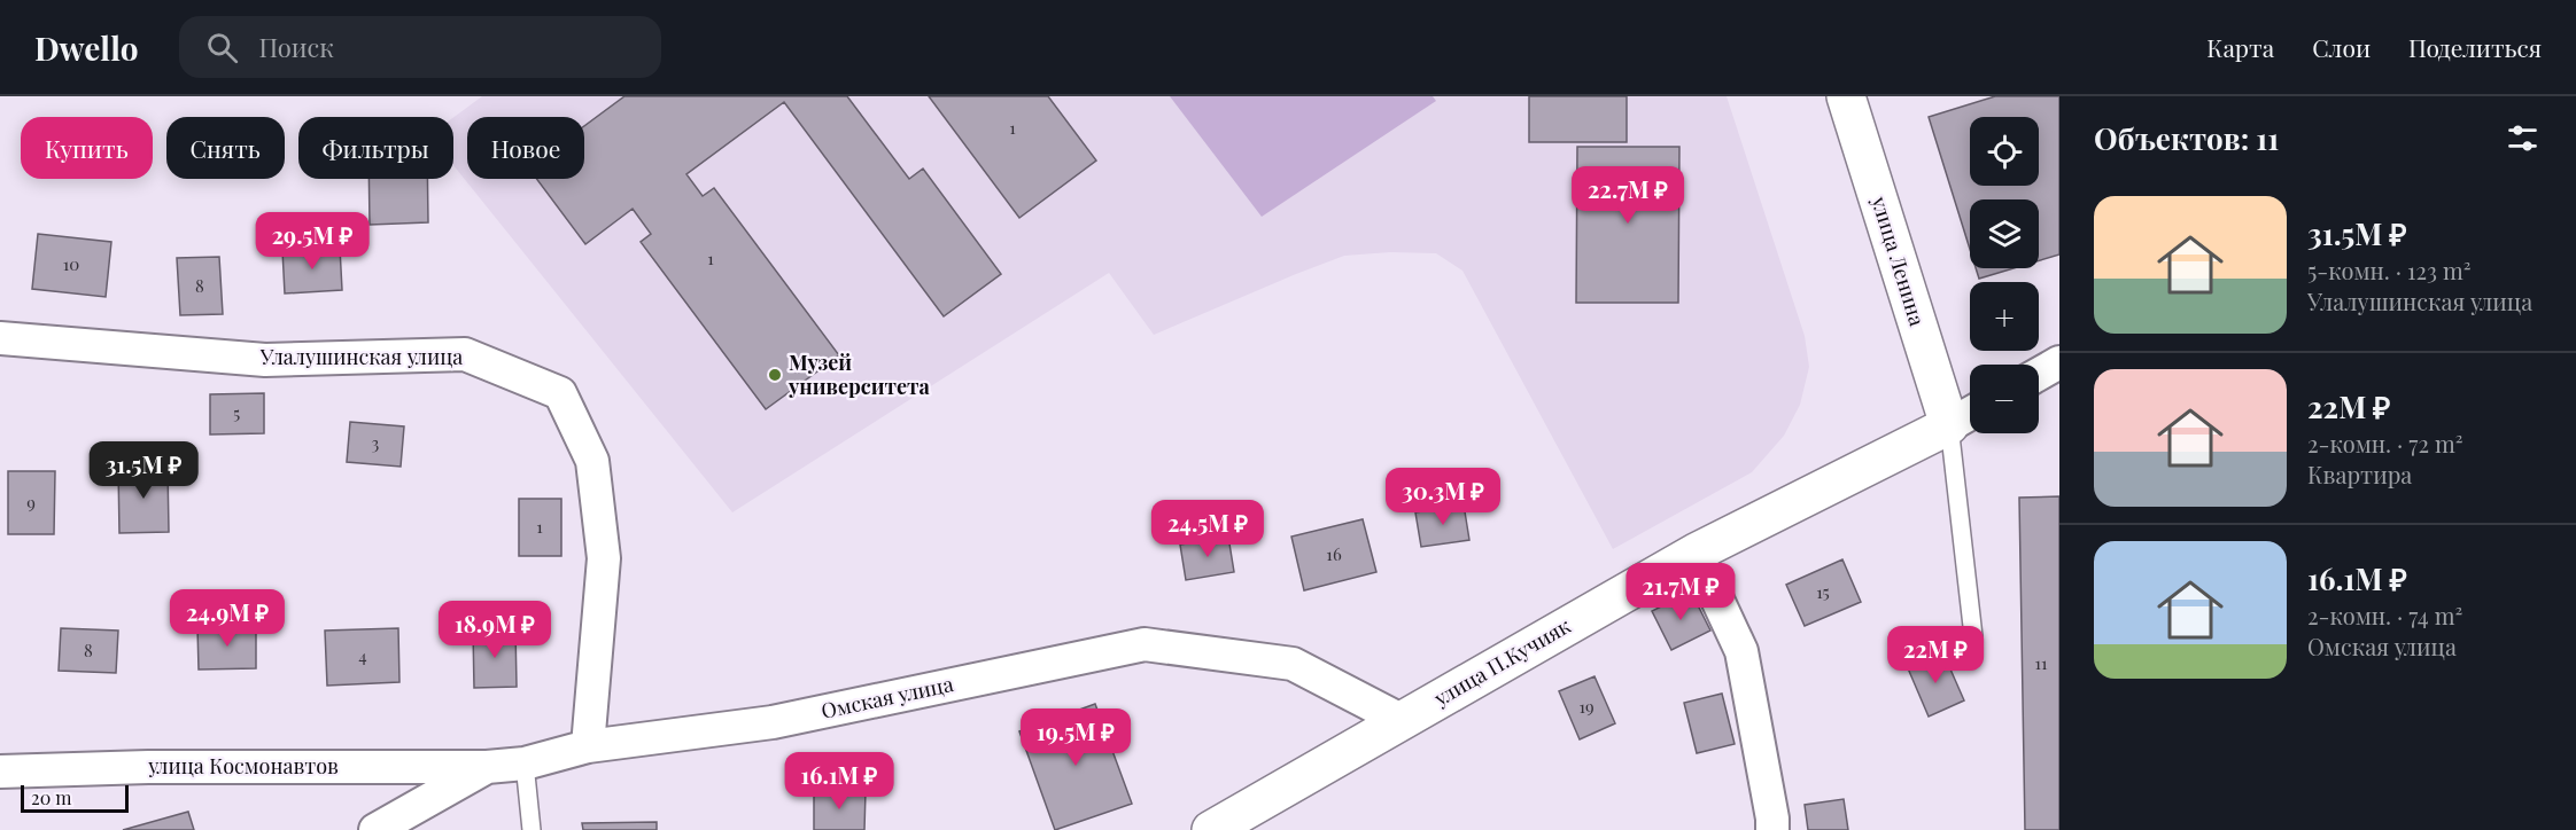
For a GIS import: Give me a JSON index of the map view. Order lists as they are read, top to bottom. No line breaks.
{"streets":{"street":["улица Ленина","Улалушинская улица","улица П.Кучияк","Омская улица","улица Космонавтов"]},"crossings":[["улица Ленина","улица П.Кучияк"],["Улалушинская улица","Омская улица"],["улица П.Кучияк","Омская улица"],["Омская улица","улица Космонавтов"]],"places":["Музей университета"],"house_numbers":["1","1","10","8","5","3","9","1","16","15","8","4","11","19"],"scale_bar":"20 m","page":{"header":"Dwello","search":"Поиск","nav":["Карта","Слои","Поделиться"],"heading":"Объектов: 11","map_buttons":["+","−"],"chip":["Купить","Снять","Фильтры","Новое"],"price":["22.7M ₽","29.5M ₽","31.5M ₽","30.3M ₽","24.5M ₽","21.7M ₽","24.9M ₽","18.9M ₽","22M ₽","19.5M ₽","16.1M ₽"],"list":[{"name":"31.5M ₽","note":"5-комн. · 123 m² · Улалушинская улица"},{"name":"22M ₽","note":"2-комн. · 72 m² · Квартира"},{"name":"16.1M ₽","note":"2-комн. · 74 m² · Омская улица"}],"scale":"20 m"}}
